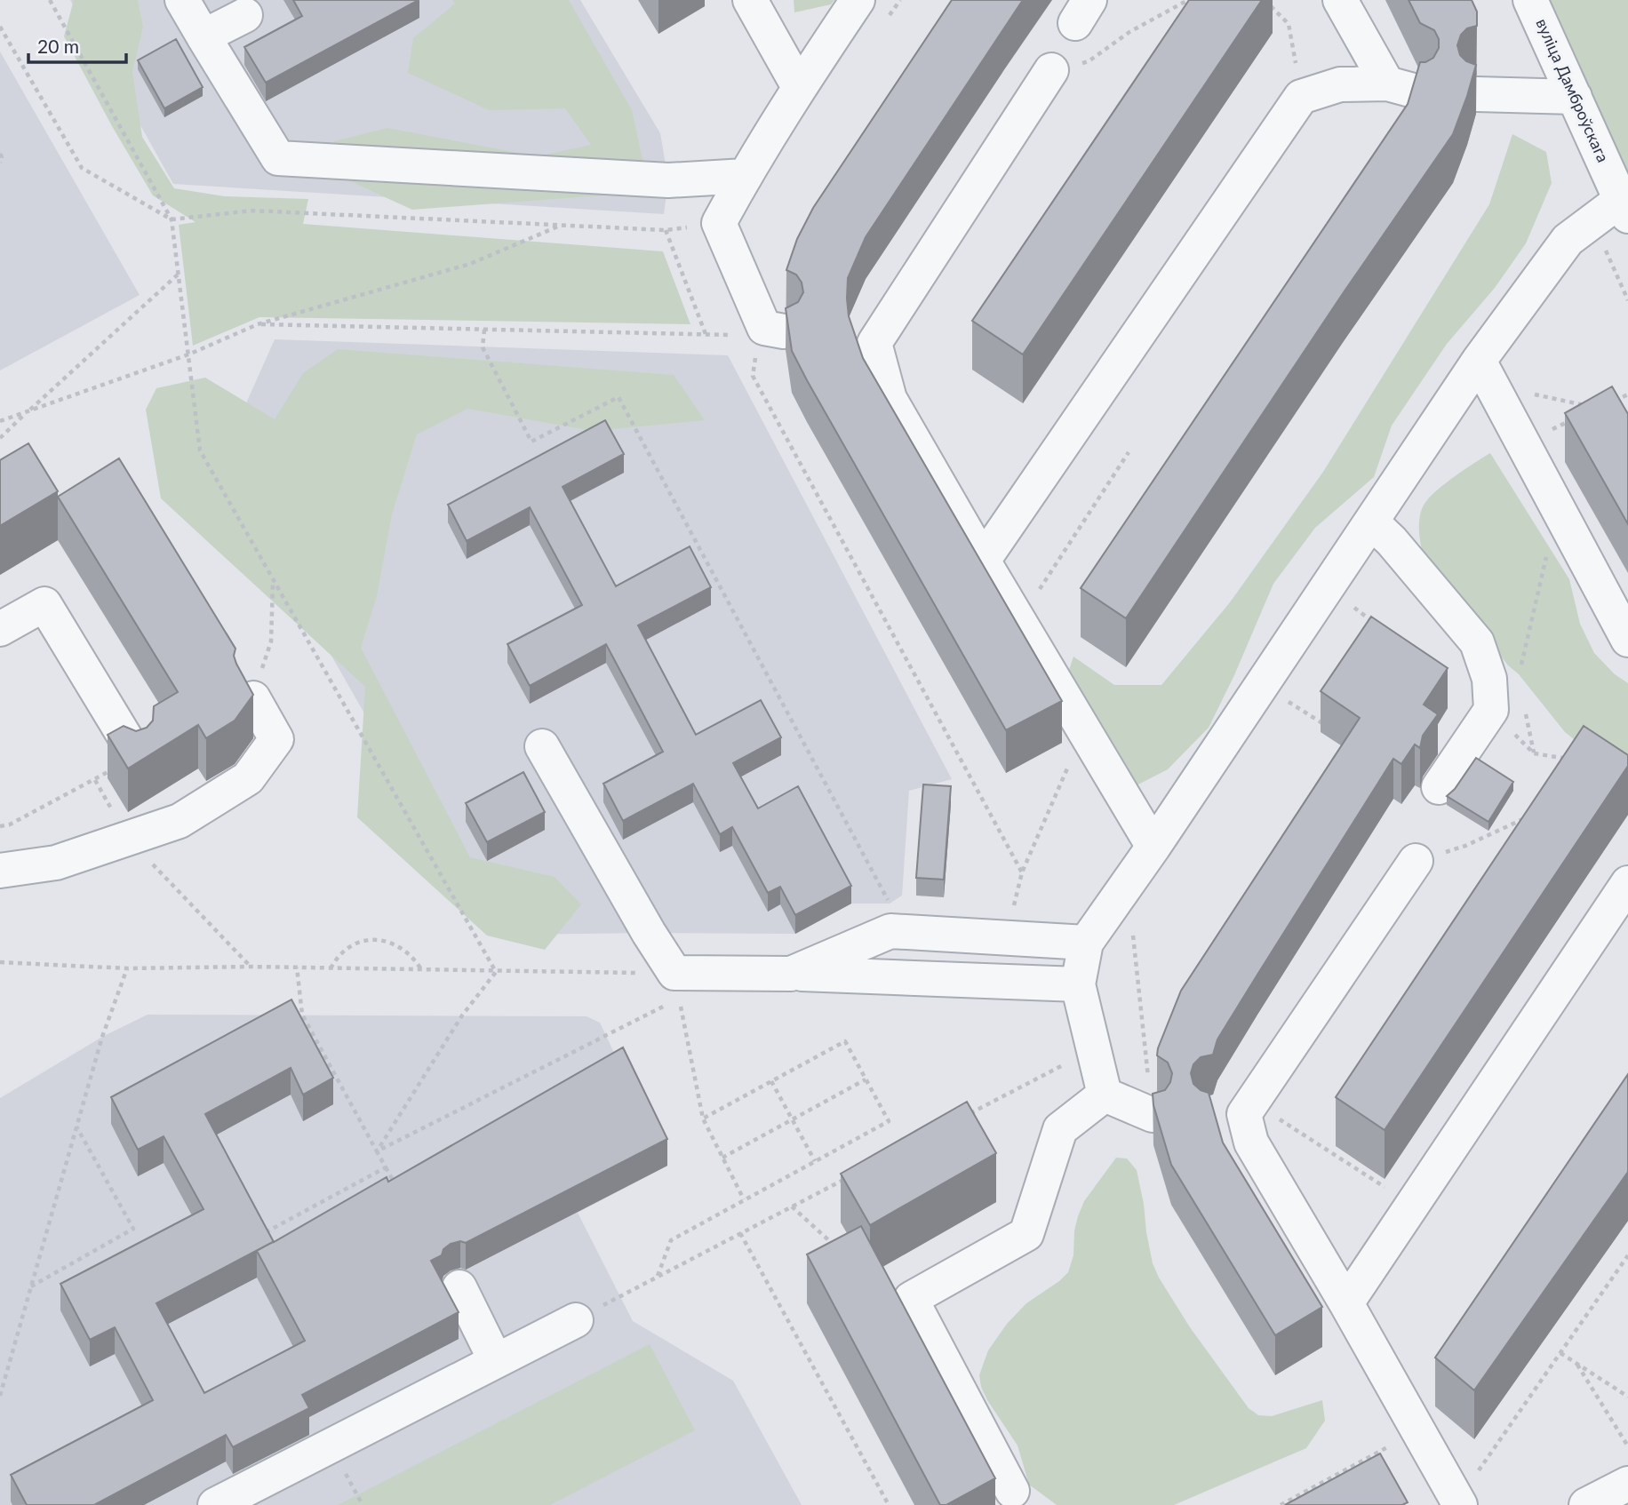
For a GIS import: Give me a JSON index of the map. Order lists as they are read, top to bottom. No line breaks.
{"streets":{"street":["вуліца Дамброўскага"]},"scale_bar":"20 m"}
